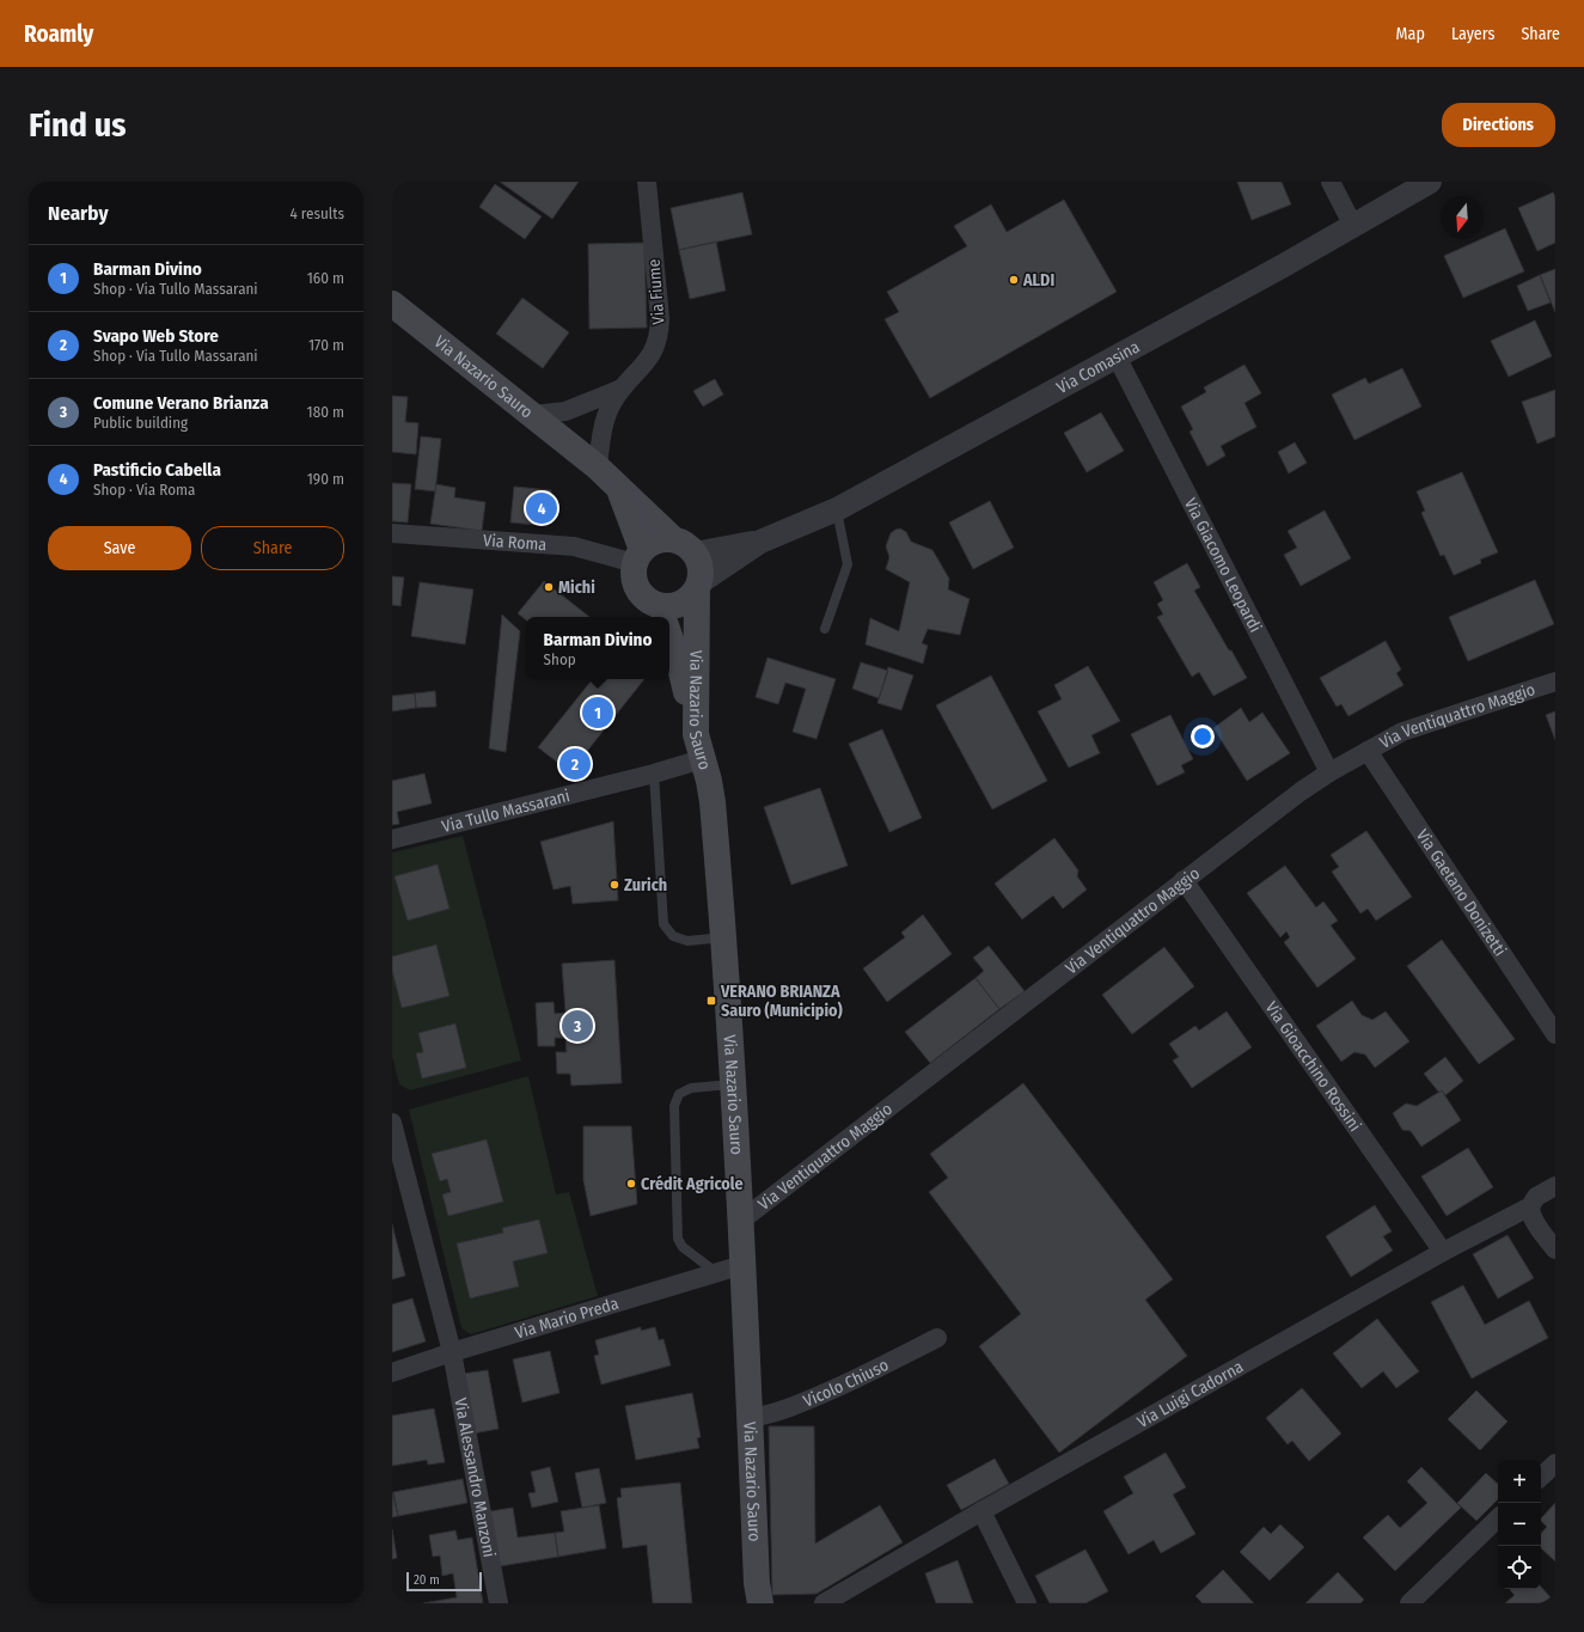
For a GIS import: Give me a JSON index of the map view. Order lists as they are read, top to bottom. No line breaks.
{"streets":{"main road":["Via Nazario Sauro"],"street":["Via Fiume","Via Comasina","Via Roma","Via Giacomo Leopardi","Via Ventiquattro Maggio","Via Tullo Massarani","Via Gaetano Donizetti","Via Gioacchino Rossini","Via Mario Preda","Vicolo Chiuso","Via Luigi Cadorna","Via Alessandro Manzoni"]},"crossings":[["Via Fiume","Via Nazario Sauro"],["Via Comasina","Via Nazario Sauro"],["Via Comasina","Via Roma"],["Via Comasina","Via Giacomo Leopardi"],["Via Nazario Sauro","Via Roma"],["Via Nazario Sauro","Via Ventiquattro Maggio"],["Via Nazario Sauro","Via Tullo Massarani"],["Via Nazario Sauro","Via Mario Preda"],["Via Nazario Sauro","Vicolo Chiuso"],["Via Giacomo Leopardi","Via Ventiquattro Maggio"],["Via Ventiquattro Maggio","Via Gaetano Donizetti"],["Via Ventiquattro Maggio","Via Gioacchino Rossini"],["Via Gioacchino Rossini","Via Luigi Cadorna"],["Via Mario Preda","Via Alessandro Manzoni"]],"places":{"other":["ALDI","Michi","Zurich","Crédit Agricole"],"transit":["VERANO BRIANZA Sauro (Municipio)"]},"scale_bar":"20 m","north":"bottom","page":{"header":"Roamly","nav":["Map","Layers","Share"],"buttons":["Directions",["Save","Share"]],"title":"Find us","heading":["Nearby","4 results"],"list":[{"mark":"1","name":"Barman Divino","note":"Shop · Via Tullo Massarani","value":"160 m"},{"mark":"2","name":"Svapo Web Store","note":"Shop · Via Tullo Massarani","value":"170 m"},{"mark":"3","name":"Comune Verano Brianza","note":"Public building","value":"180 m"},{"mark":"4","name":"Pastificio Cabella","note":"Shop · Via Roma","value":"190 m"}],"pins":["4","1","2","3"],"popup":["Barman Divino","Shop"],"map_buttons":["+","−"],"scale":"20 m"}}
